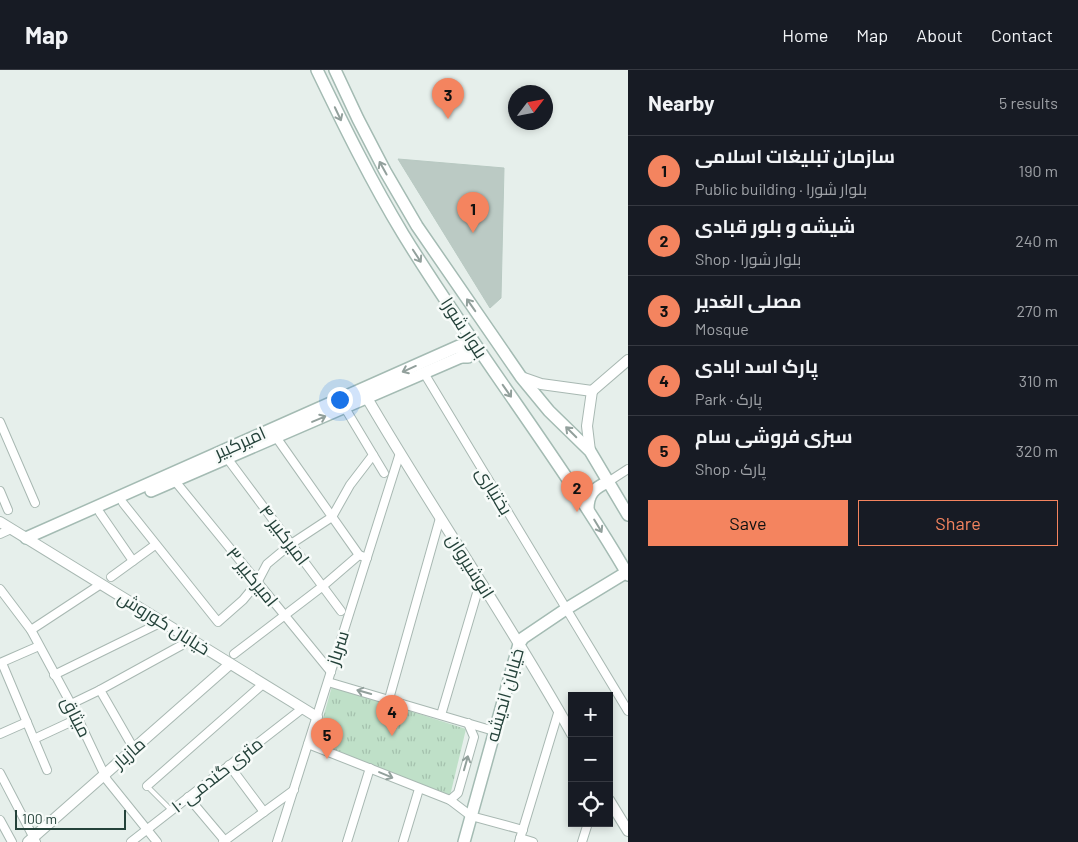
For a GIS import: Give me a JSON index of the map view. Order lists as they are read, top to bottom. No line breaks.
{"streets":{"main road":["بلوار شورا","امیرکبیر","خیابان اندیشه"],"street":["بختیاری","امیرکبیر ۴","انوشیروان","امیرکبیر ۳","خیابان کوروش","سرباز","میثاق","مازیار","۱۰ متری گندمی"]},"crossings":[["بلوار شورا","خیابان اندیشه"],["امیرکبیر","بختیاری"],["امیرکبیر","امیرکبیر ۴"],["امیرکبیر","انوشیروان"],["امیرکبیر","امیرکبیر ۳"],["امیرکبیر","خیابان کوروش"],["بختیاری","خیابان اندیشه"],["انوشیروان","سرباز"],["انوشیروان","خیابان اندیشه"],["امیرکبیر ۳","سرباز"],["خیابان کوروش","سرباز"],["خیابان کوروش","مازیار"],["خیابان کوروش","۱۰ متری گندمی"],["میثاق","مازیار"],["میثاق","۱۰ متری گندمی"]],"scale_bar":"100 m","north":"top right","page":{"header":"Map","nav":["Home","Map","About","Contact"],"heading":["Nearby","5 results"],"pins":["3","1","2","4","5"],"list":[{"mark":"1","name":"سازمان تبلیغات اسلامی","note":"Public building · بلوار شورا","value":"190 m"},{"mark":"2","name":"شیشه و بلور قبادی","note":"Shop · بلوار شورا","value":"240 m"},{"mark":"3","name":"مصلی الغدیر","note":"Mosque","value":"270 m"},{"mark":"4","name":"پارک اسد ابادی","note":"Park · پارک","value":"310 m"},{"mark":"5","name":"سبزی فروشی سام","note":"Shop · پارک","value":"320 m"}],"buttons":["Save","Share"],"map_buttons":["+","−"],"scale":"100 m"}}
